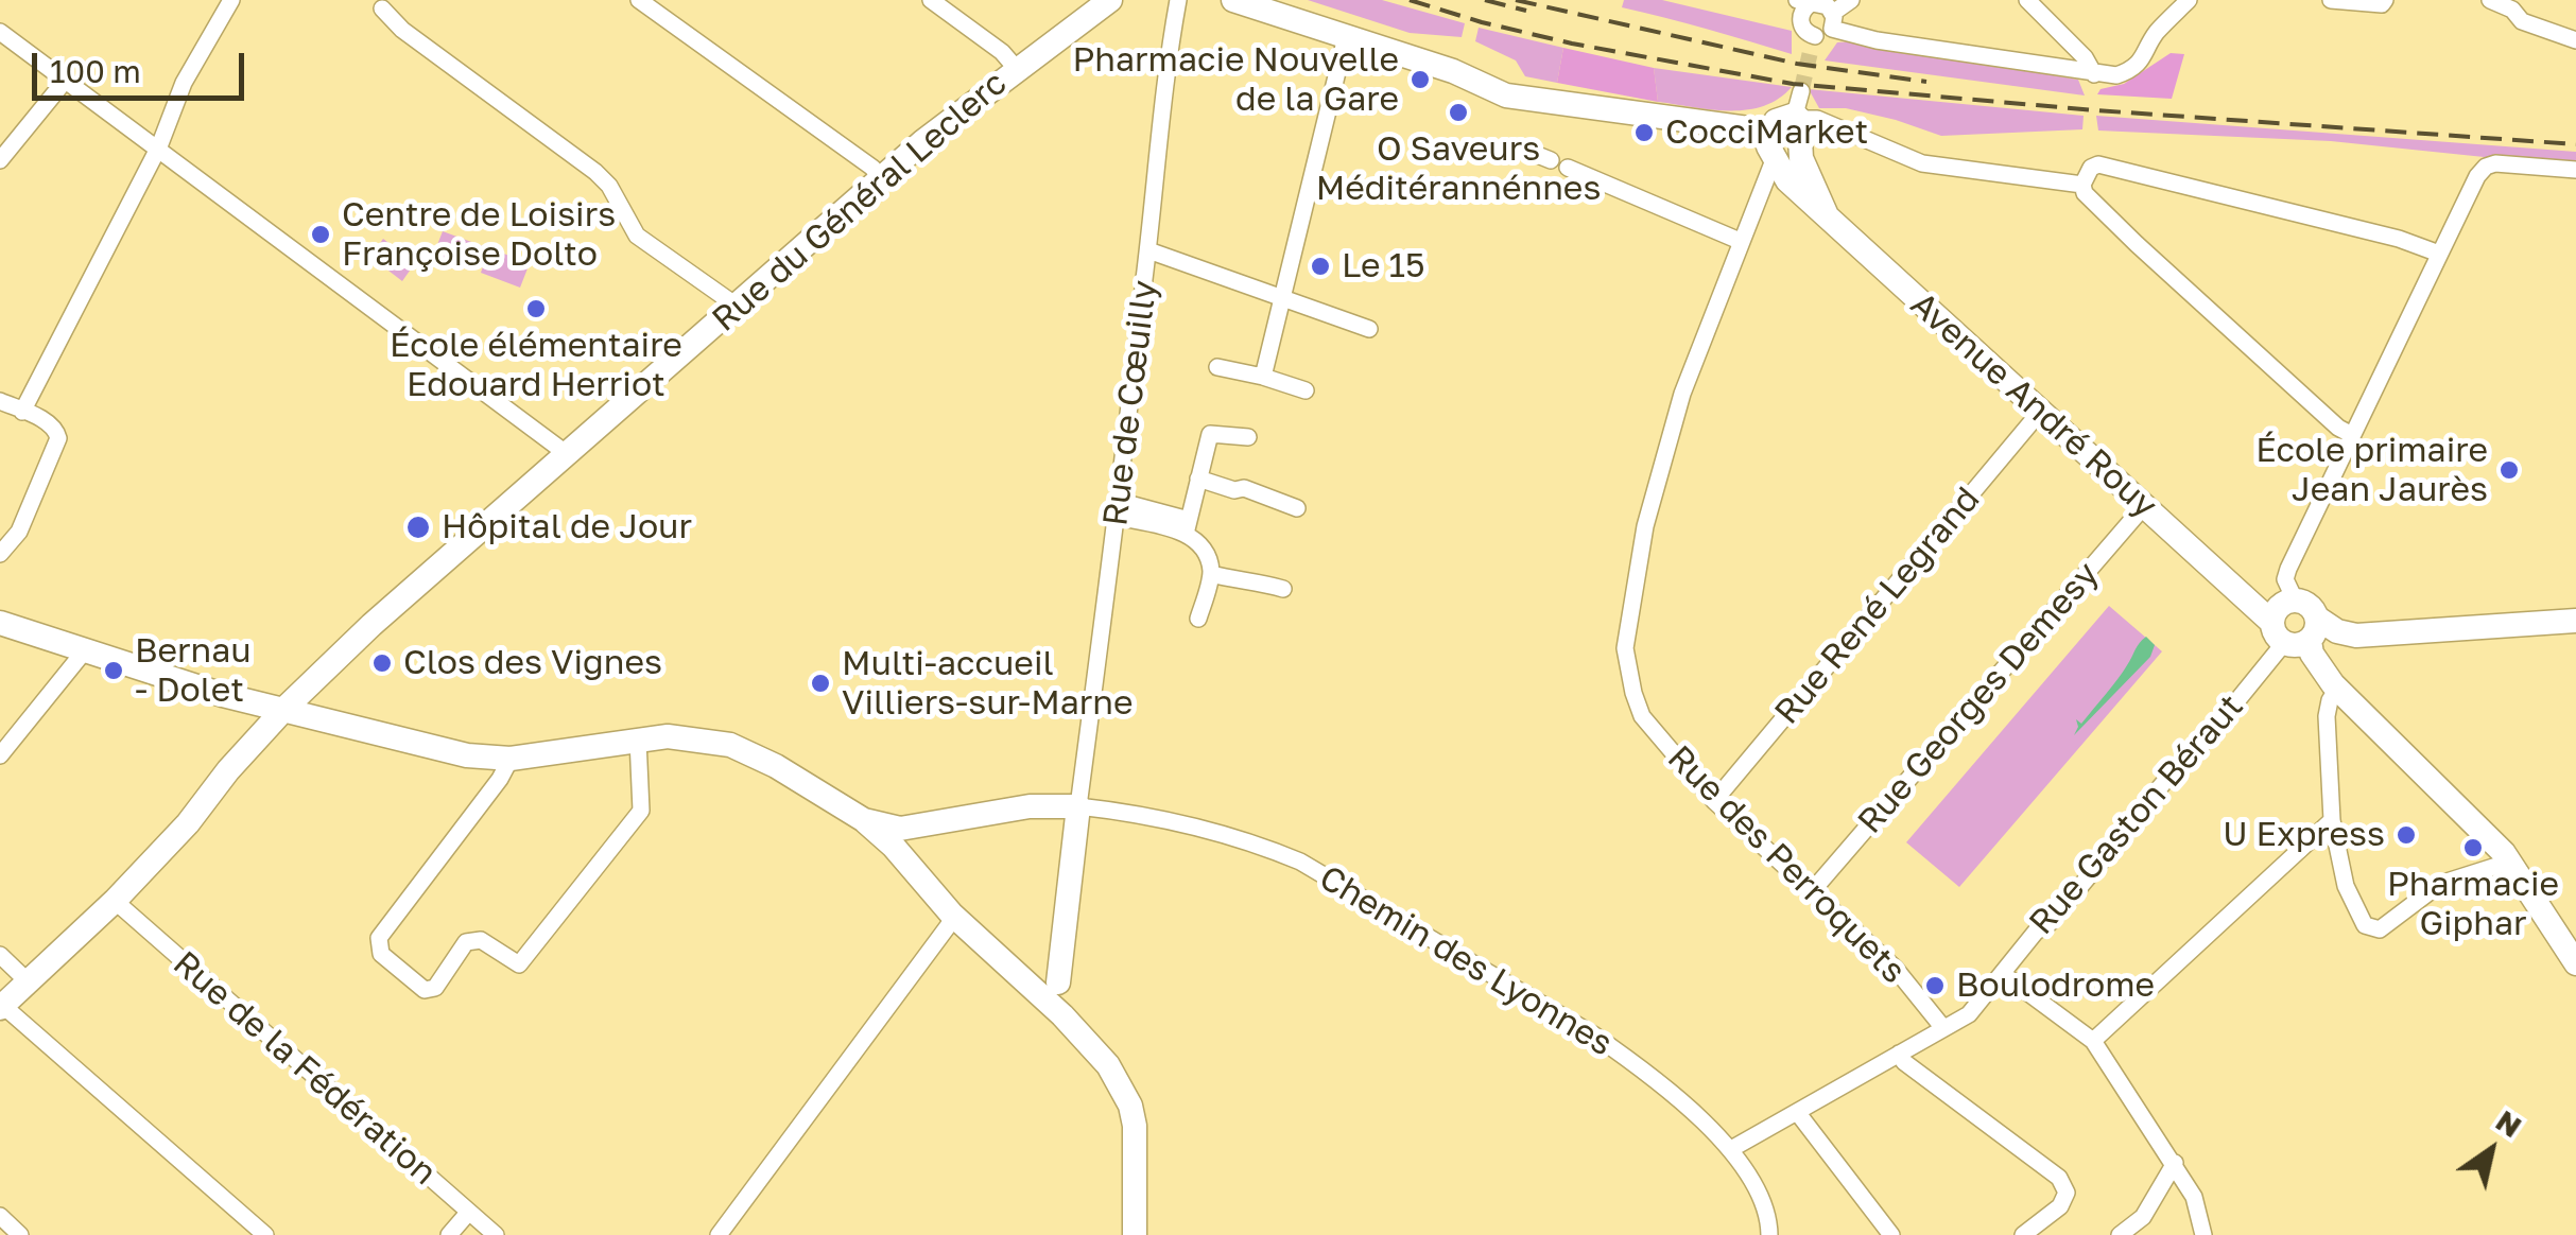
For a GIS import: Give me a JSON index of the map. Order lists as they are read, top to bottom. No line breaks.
{"streets":{"main road":["Rue du Général Leclerc","Avenue André Rouy"],"street":["Rue de Cœuilly","Rue René Legrand","Rue Georges Demesy","Rue Gaston Béraut","Rue des Perroquets","Chemin des Lyonnes","Rue de la Fédération"]},"crossings":[["Rue du Général Leclerc","Rue de la Fédération"],["Rue de Cœuilly","Chemin des Lyonnes"],["Avenue André Rouy","Rue René Legrand"],["Avenue André Rouy","Rue Georges Demesy"],["Avenue André Rouy","Rue Gaston Béraut"],["Avenue André Rouy","Rue des Perroquets"],["Rue René Legrand","Rue des Perroquets"],["Rue Georges Demesy","Rue des Perroquets"],["Rue Gaston Béraut","Rue des Perroquets"]],"places":["Pharmacie Nouvelle de la Gare","O Saveurs Méditérannénnes","CocciMarket","Centre de Loisirs Françoise Dolto","Le 15","École élémentaire Edouard Herriot","École primaire Jean Jaurès","Hôpital de Jour","Clos des Vignes","Bernau - Dolet","Multi-accueil Villiers-sur-Marne","U Express","Pharmacie Giphar","Boulodrome"],"scale_bar":"100 m","north":"top right"}
